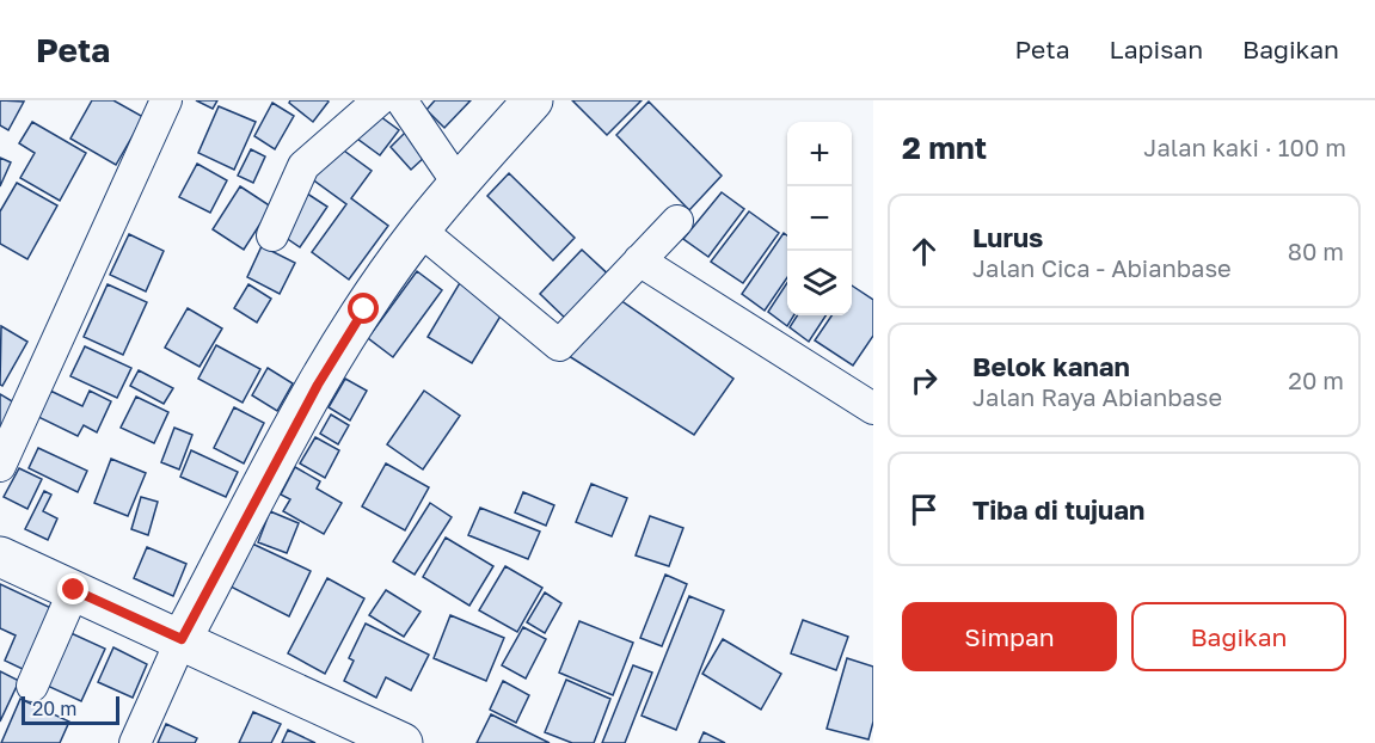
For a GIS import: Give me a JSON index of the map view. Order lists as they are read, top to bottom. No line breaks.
{"scale_bar":"20 m","page":{"header":"Peta","nav":["Peta","Lapisan","Bagikan"],"heading":["2 mnt","Jalan kaki · 100 m"],"map_buttons":["+","−"],"list":[["Lurus","Jalan Cica - Abianbase","80 m"],["Belok kanan","Jalan Raya Abianbase","20 m"],"Tiba di tujuan"],"buttons":["Simpan","Bagikan"],"scale":"20 m"}}
